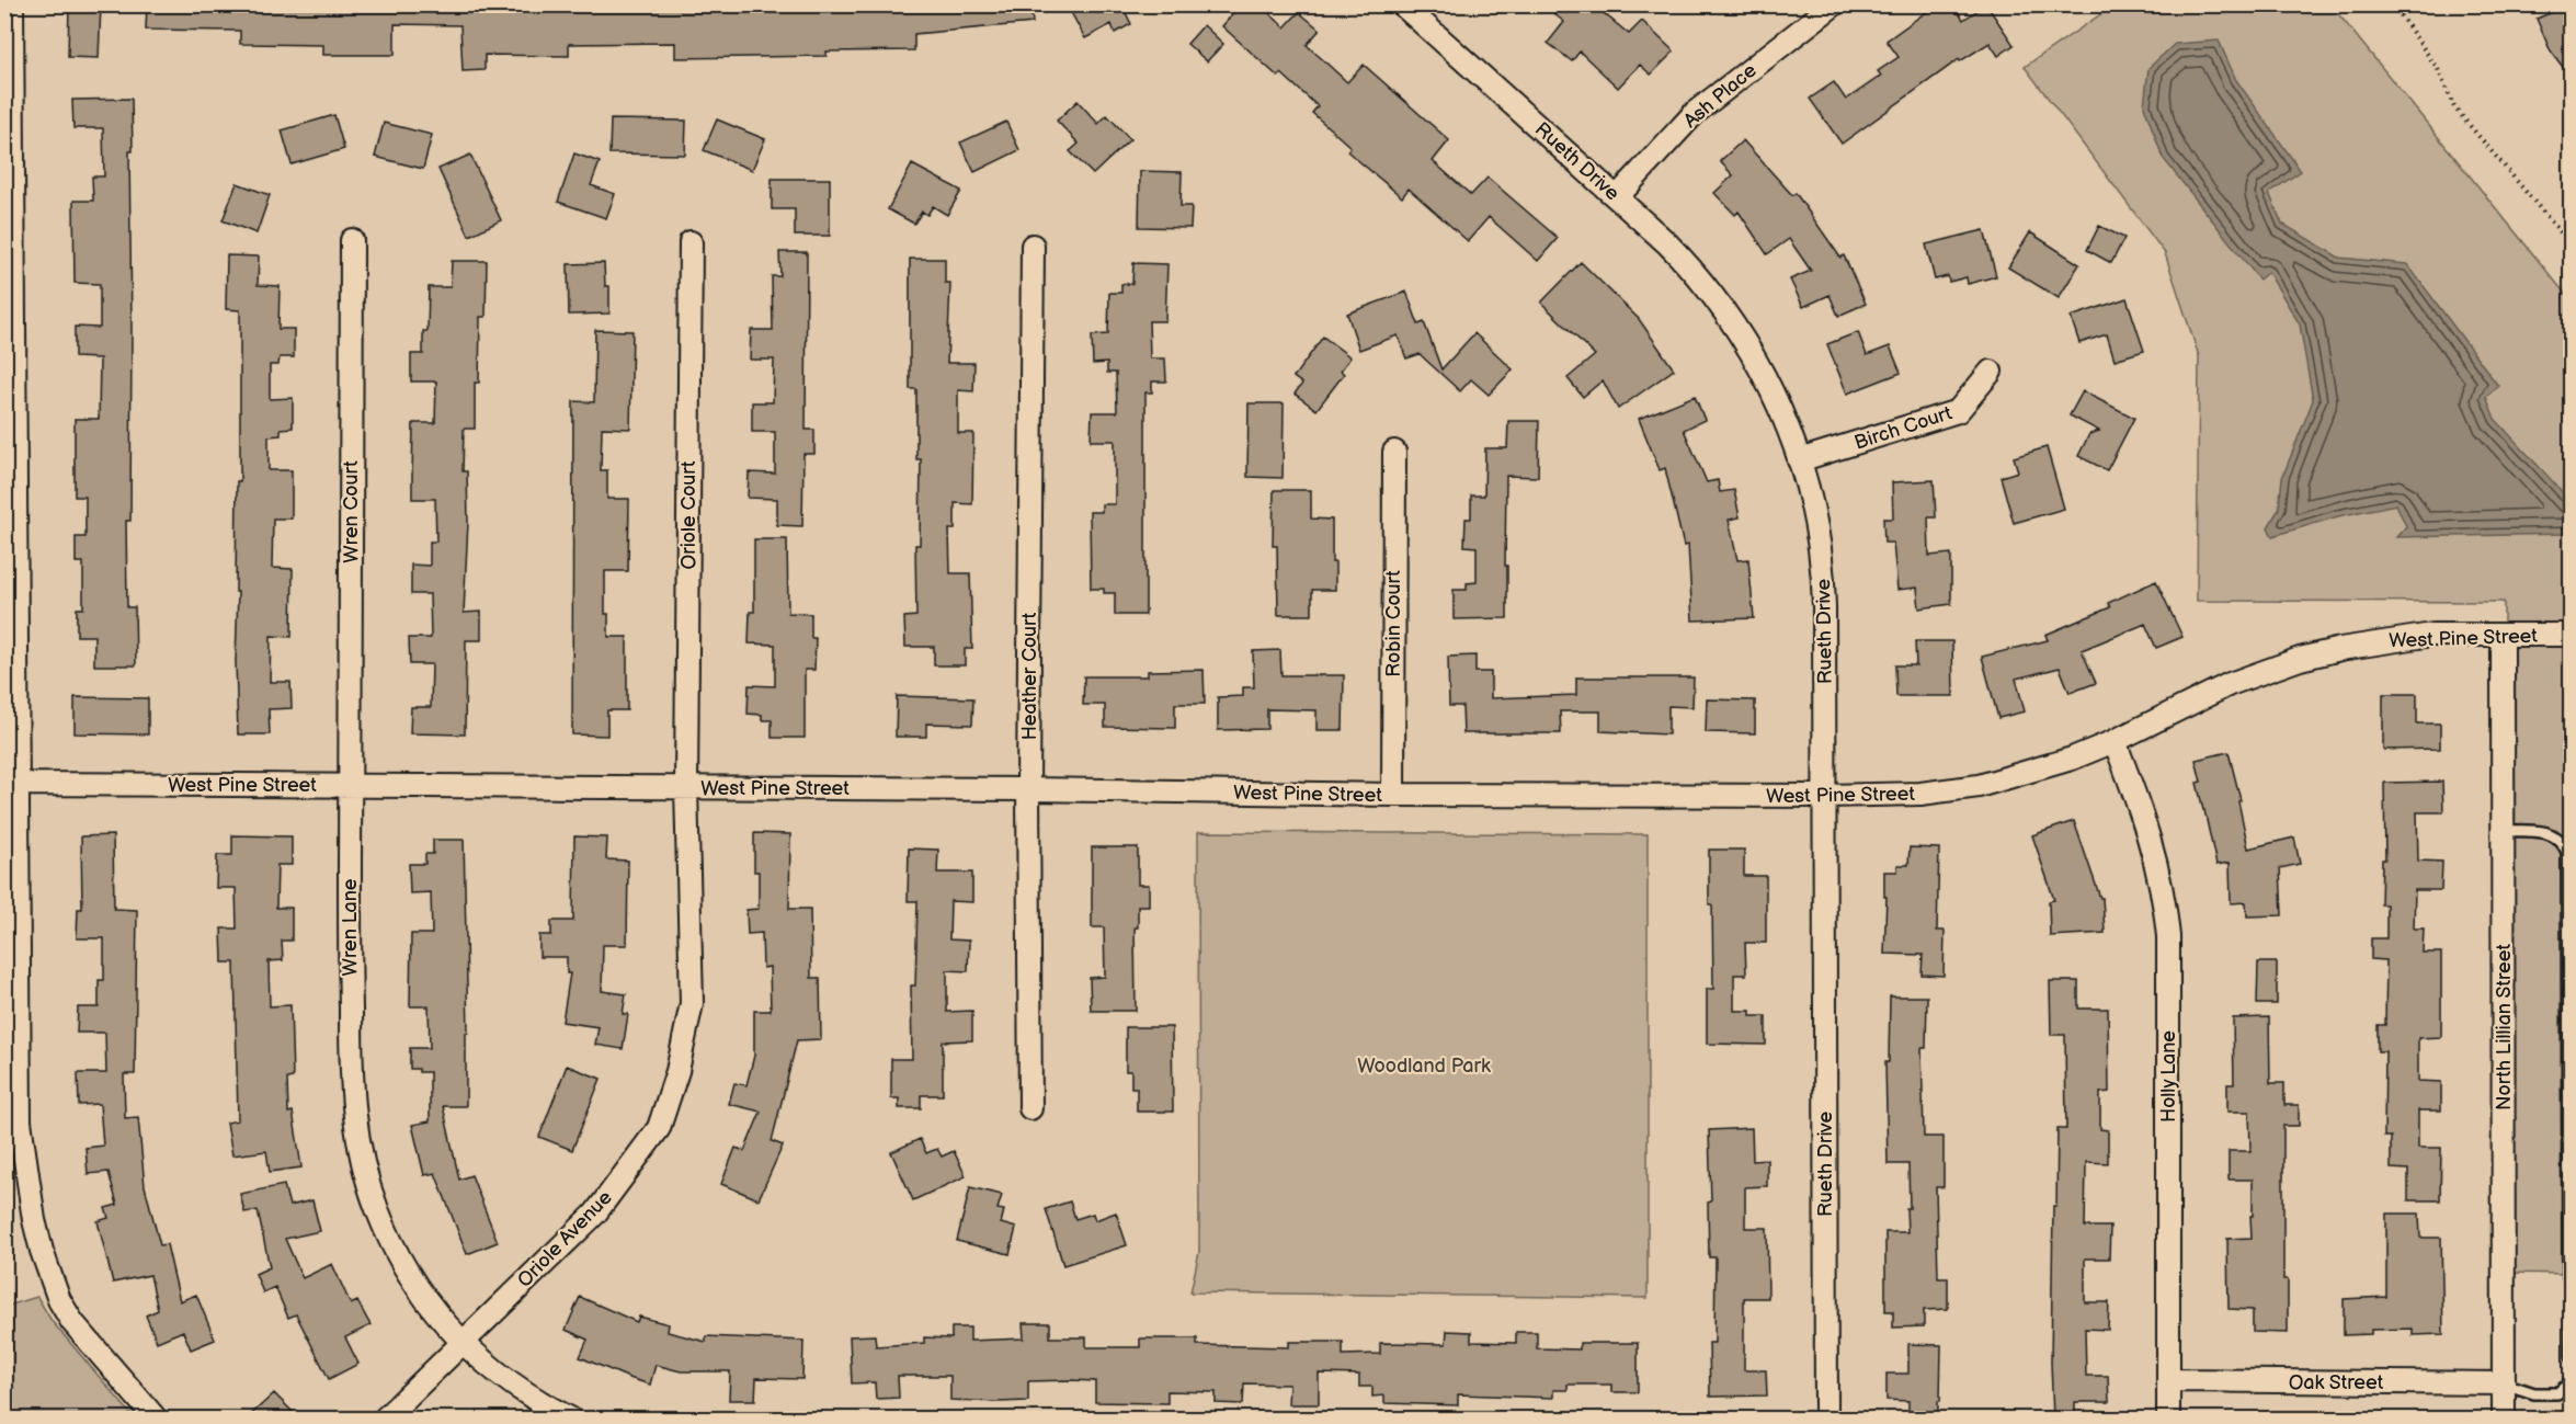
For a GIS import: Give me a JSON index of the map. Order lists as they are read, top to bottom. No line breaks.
{"streets":{"street":["Ash Place","Rueth Drive","Birch Court","Wren Court","Oriole Court","Robin Court","West Pine Street","Heather Court","Wren Lane","North Lillian Street","Holly Lane","Oriole Avenue","Oak Street"]},"crossings":[["Ash Place","Rueth Drive"],["Rueth Drive","Birch Court"],["Rueth Drive","West Pine Street"],["Wren Court","West Pine Street"],["Wren Court","Wren Lane"],["Oriole Court","West Pine Street"],["Oriole Court","Oriole Avenue"],["Robin Court","West Pine Street"],["West Pine Street","Heather Court"],["West Pine Street","Wren Lane"],["West Pine Street","North Lillian Street"],["West Pine Street","Holly Lane"],["West Pine Street","Oriole Avenue"],["Wren Lane","Oriole Avenue"],["North Lillian Street","Oak Street"],["Holly Lane","Oak Street"]],"parks":["Woodland Park"]}
